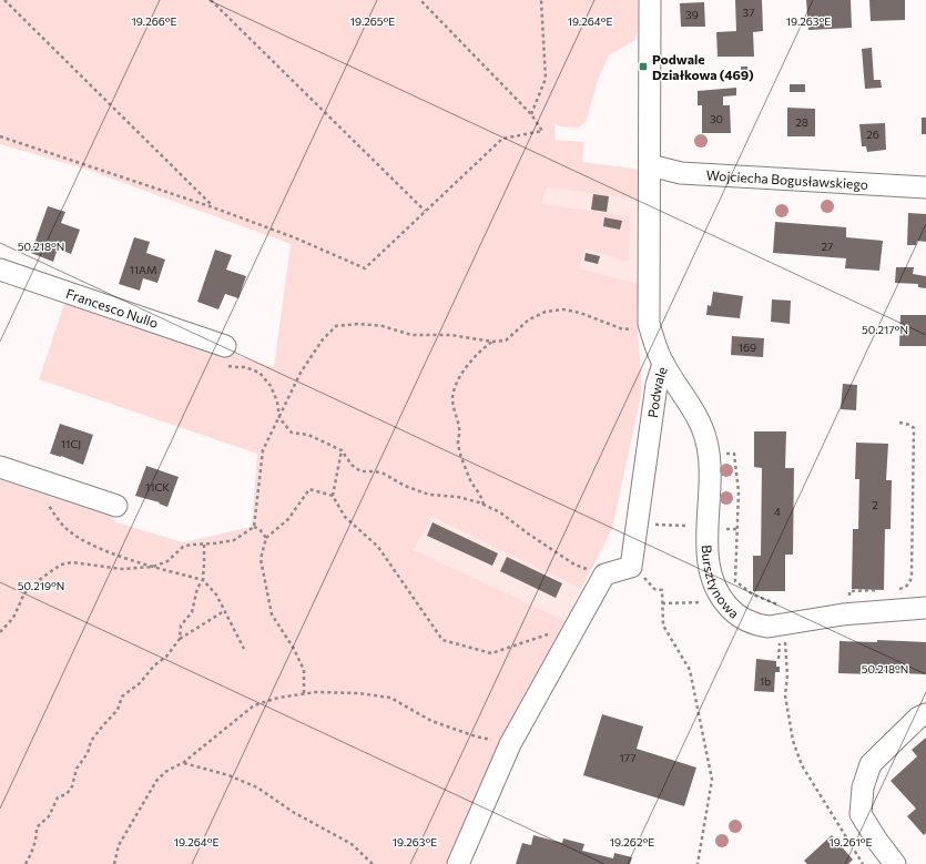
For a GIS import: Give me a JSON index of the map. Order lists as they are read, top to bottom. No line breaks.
{"streets":{"street":["Wojciecha Bogusławskiego","Francesco Nullo","Podwale","Bursztynowa"]},"crossings":[["Wojciecha Bogusławskiego","Podwale"],["Podwale","Bursztynowa"]],"places":{"transit":["Podwale Działkowa (469)"]},"house_numbers":["37","39","30","28","26","27","11AM","169","11CJ","11CK","2","4","1b","177"],"coordinates":["19.266°E","19.265°E","19.264°E","19.263°E","50.218°N","50.217°N","50.219°N","19.261°E","19.262°E"]}
